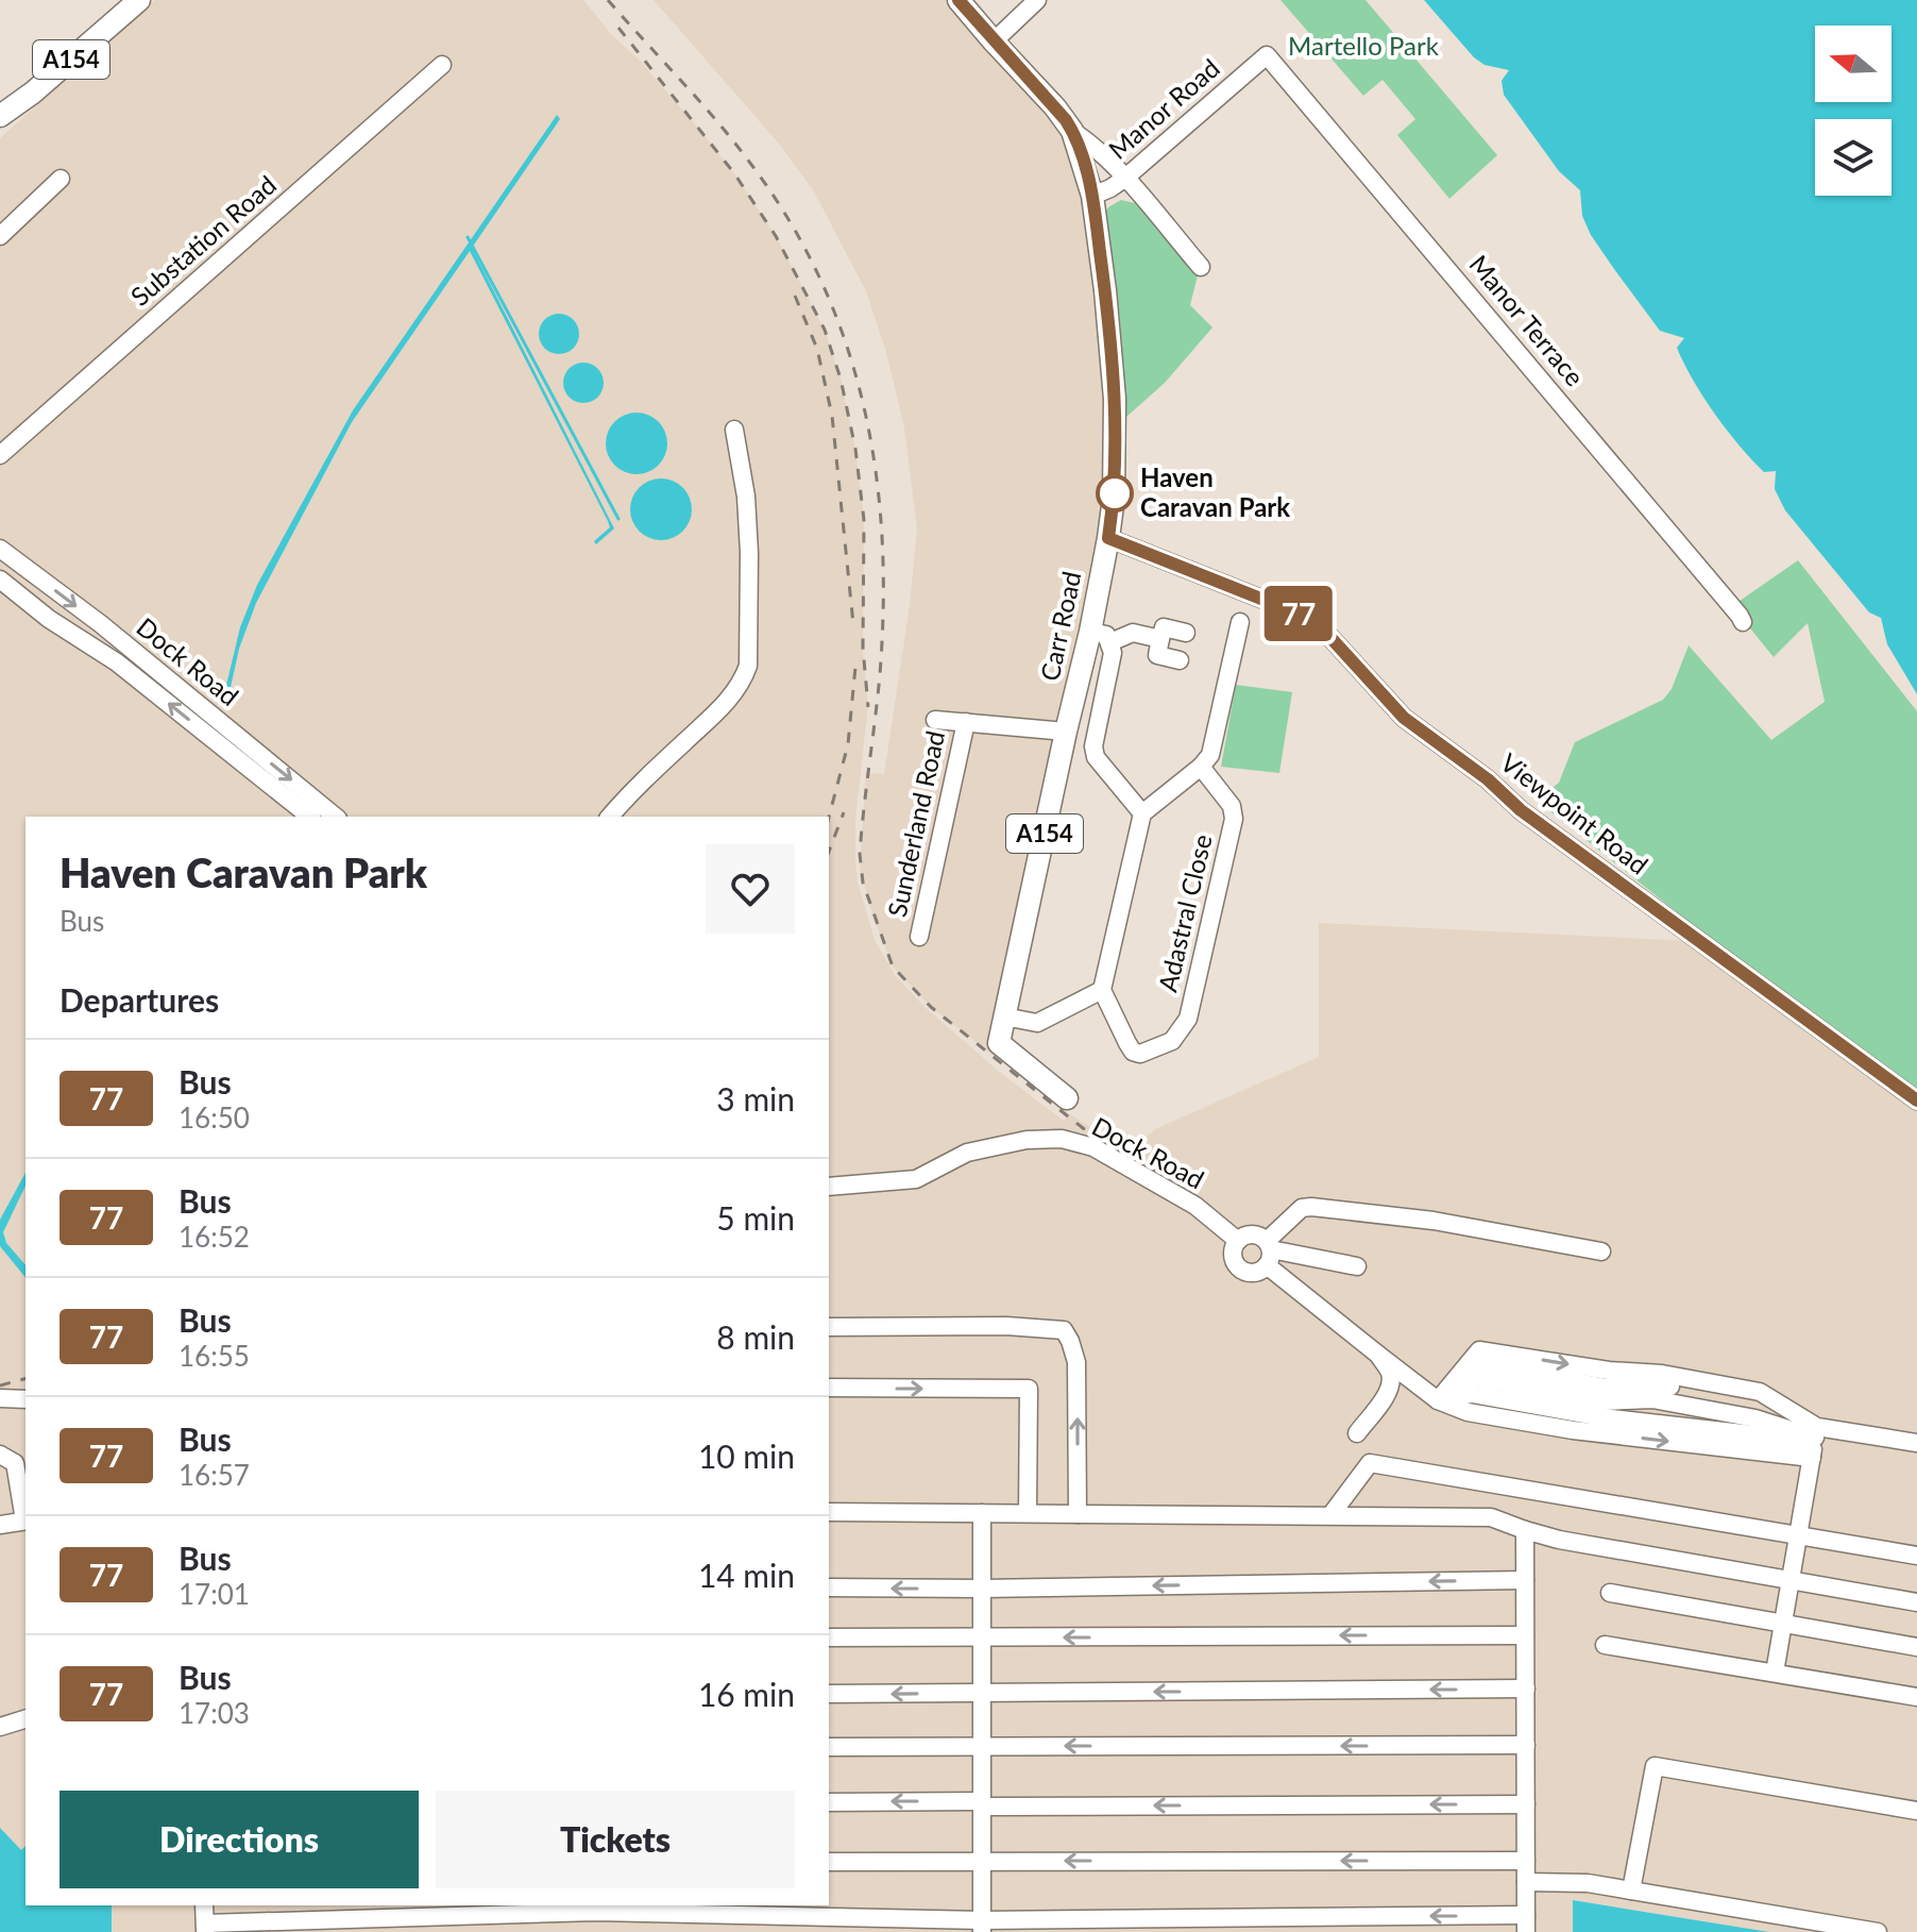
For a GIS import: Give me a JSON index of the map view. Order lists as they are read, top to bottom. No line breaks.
{"streets":{"main road":["A154","Carr Road"],"street":["Manor Road","Substation Road","Manor Terrace","Dock Road","Viewpoint Road","Sunderland Road","Adastral Close"]},"crossings":[["A154","Carr Road"],["Manor Road","Manor Terrace"],["Manor Road","Carr Road"],["Carr Road","Viewpoint Road"]],"parks":["Martello Park"],"places":["Haven Caravan Park"],"lines":["bus line 77"],"north":"left","page":{"on_map":"77","heading":[["Haven Caravan Park","Bus"],"Departures"],"list":[{"mark":"77","name":"Bus","note":"16:50","value":"3 min"},{"mark":"77","name":"Bus","note":"16:52","value":"5 min"},{"mark":"77","name":"Bus","note":"16:55","value":"8 min"},{"mark":"77","name":"Bus","note":"16:57","value":"10 min"},{"mark":"77","name":"Bus","note":"17:01","value":"14 min"},{"mark":"77","name":"Bus","note":"17:03","value":"16 min"}],"buttons":["Directions","Tickets"]}}
